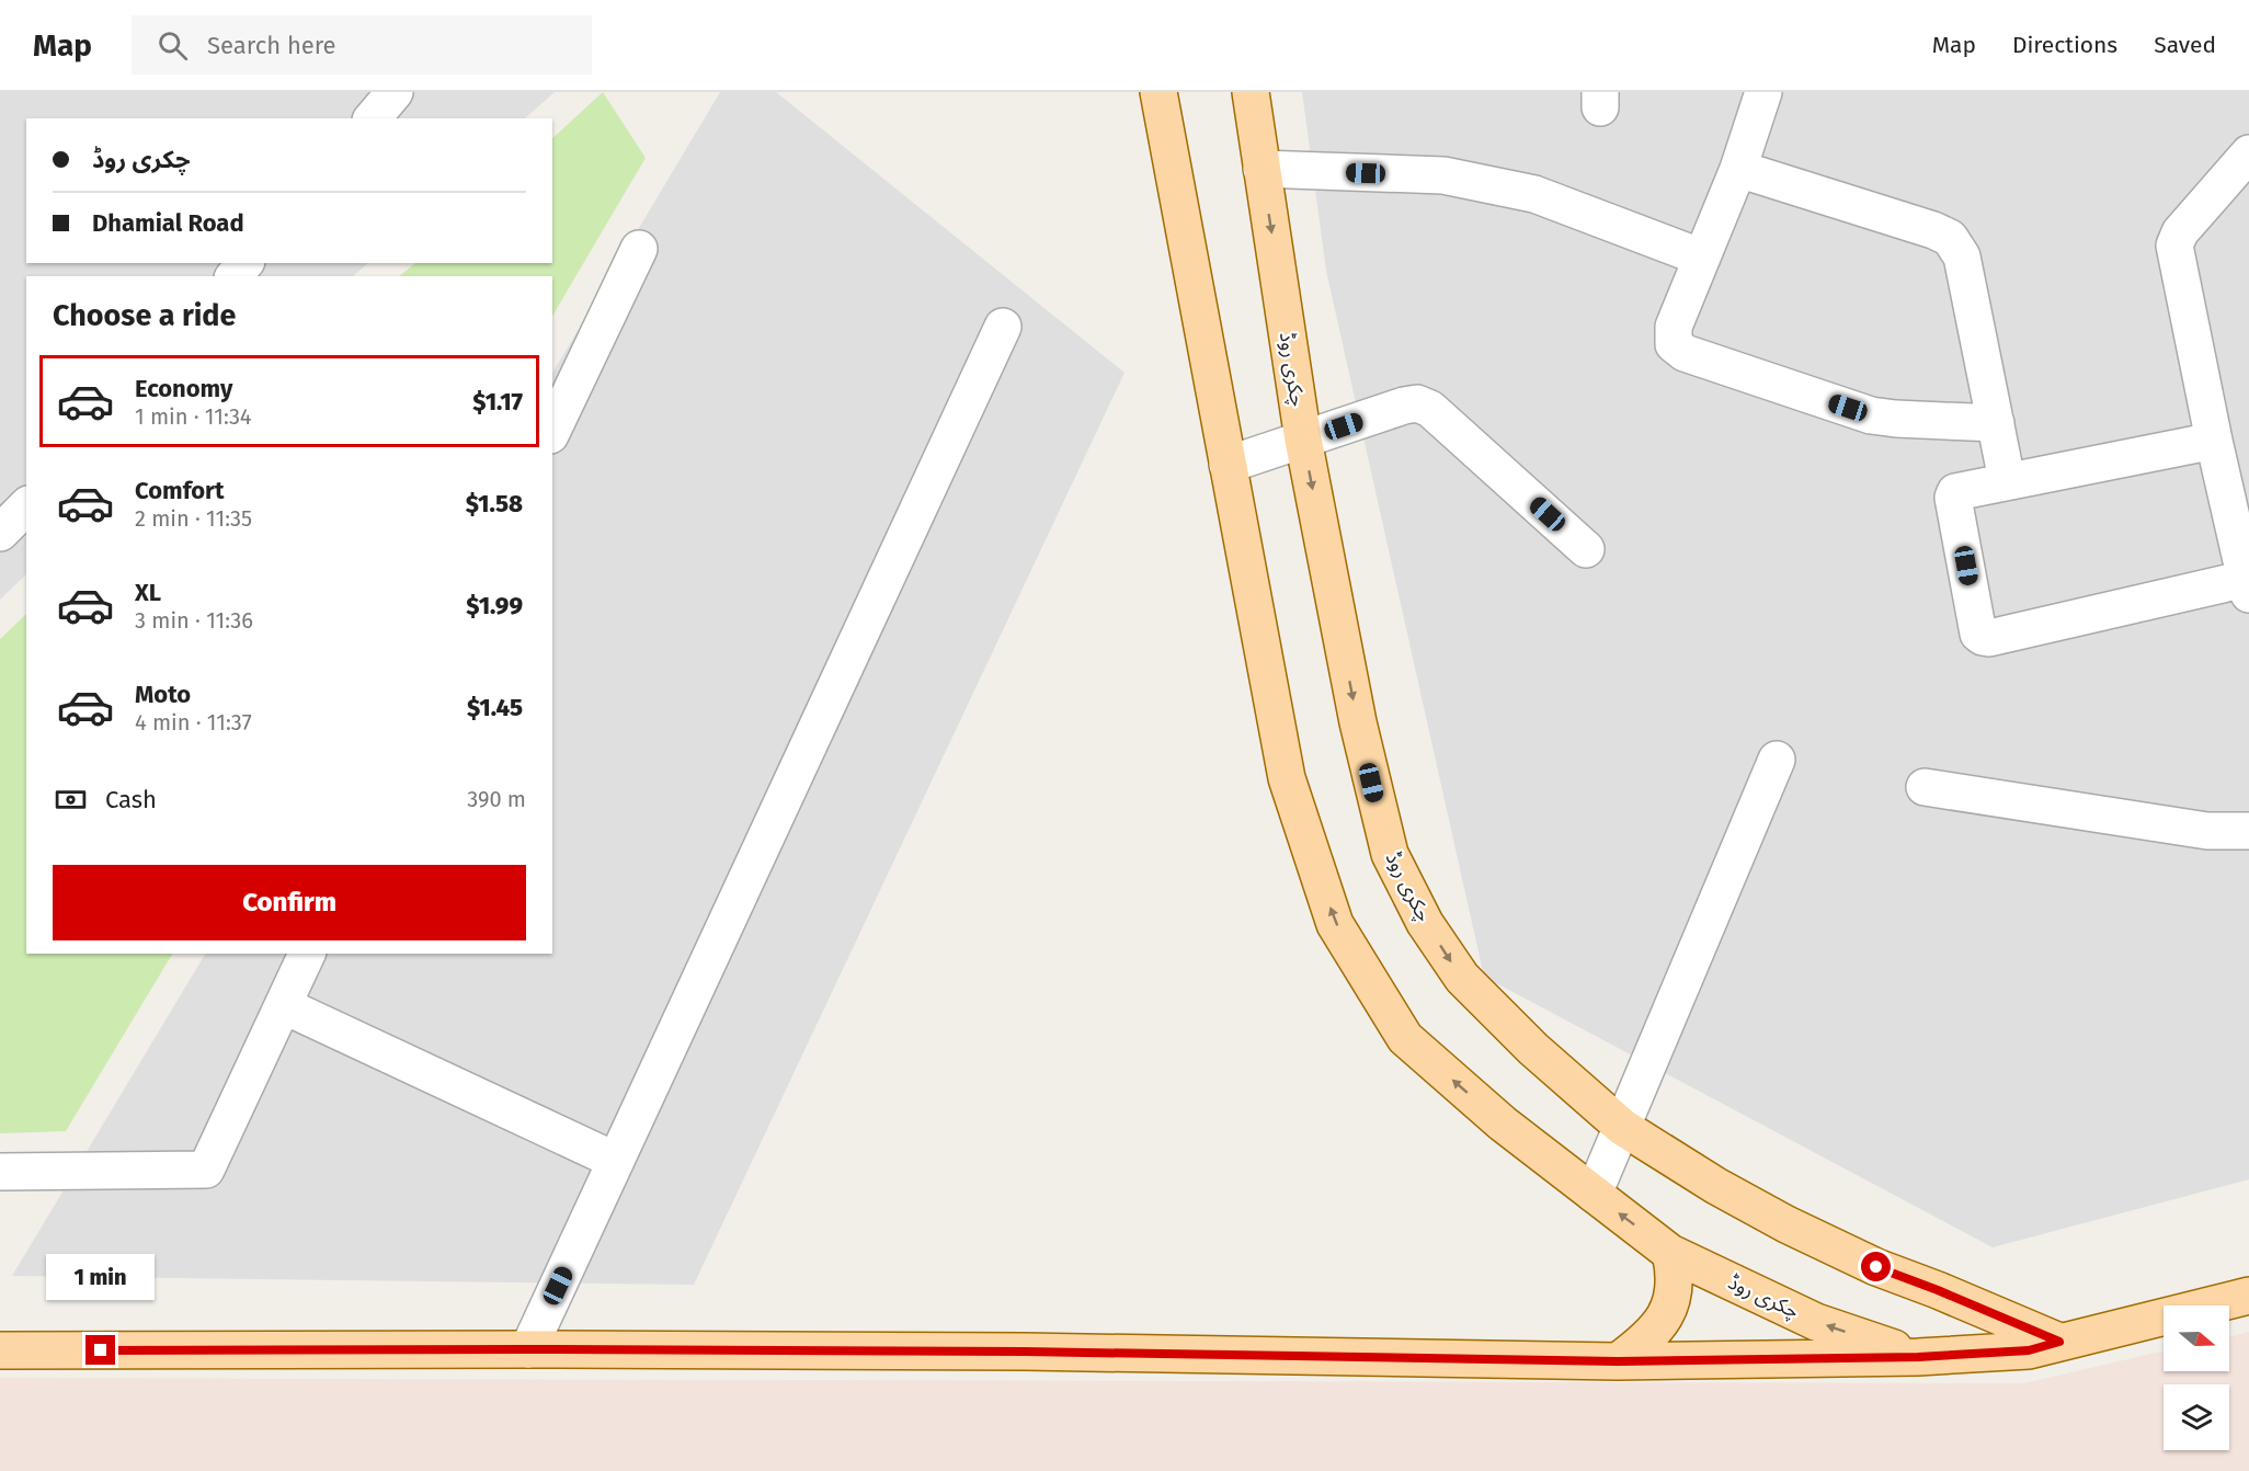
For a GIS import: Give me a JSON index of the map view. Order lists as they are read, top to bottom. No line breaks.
{"streets":{"main road":["چکری روڈ"]},"north":"right","page":{"header":"Map","search":"Search here","nav":["Map","Directions","Saved"],"banner":["چکری روڈ","Dhamial Road"],"heading":"Choose a ride","list":[{"name":"Economy","note":"1 min · 11:34","value":"$1.17"},{"name":"Comfort","note":"2 min · 11:35","value":"$1.58"},{"name":"XL","note":"3 min · 11:36","value":"$1.99"},{"name":"Moto","note":"4 min · 11:37","value":"$1.45"}],"pay":["Cash","390 m"],"buttons":"Confirm","bubble":"1 min"}}
